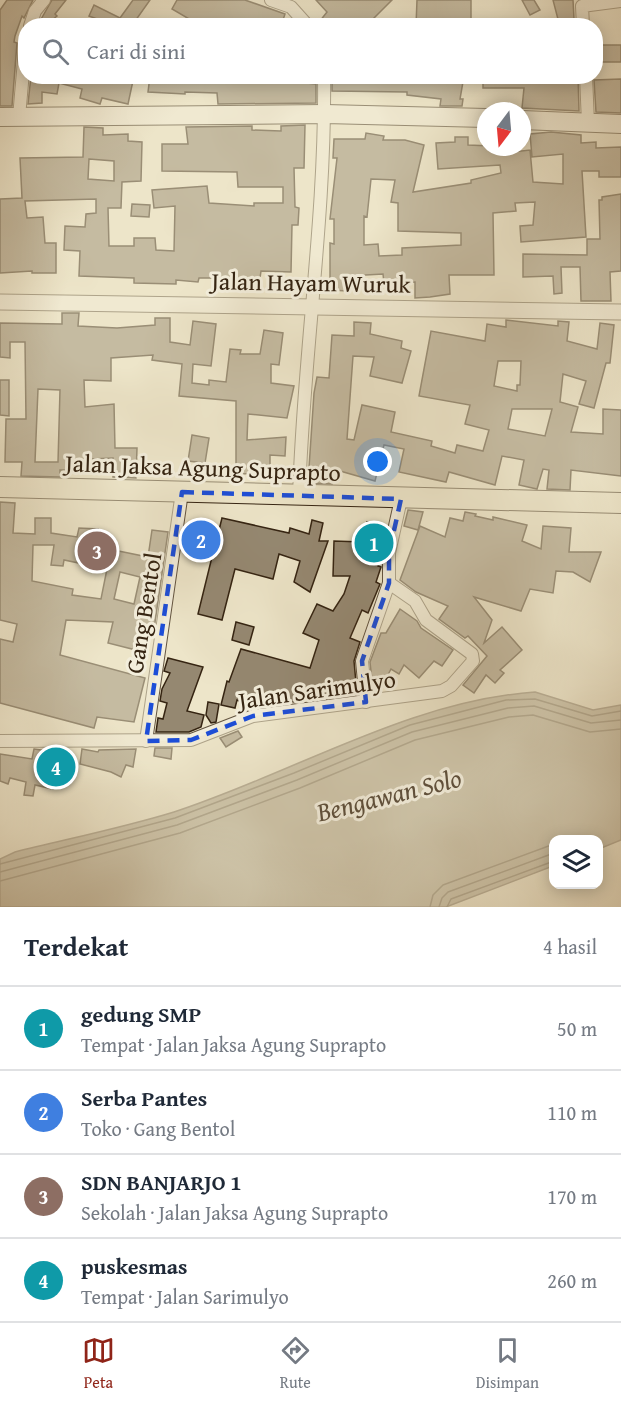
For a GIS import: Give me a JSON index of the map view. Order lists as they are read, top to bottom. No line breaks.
{"streets":{"main road":["Jalan Jaksa Agung Suprapto"],"street":["Jalan Hayam Wuruk","Gang Bentol","Jalan Sarimulyo"]},"crossings":[["Jalan Jaksa Agung Suprapto","Gang Bentol"],["Gang Bentol","Jalan Sarimulyo"]],"water":["Bengawan Solo"],"north":"bottom","page":{"search":"Cari di sini","pins":["2","1","3","4"],"heading":["Terdekat","4 hasil"],"list":[{"mark":"1","name":"gedung SMP","note":"Tempat · Jalan Jaksa Agung Suprapto","value":"50 m"},{"mark":"2","name":"Serba Pantes","note":"Toko · Gang Bentol","value":"110 m"},{"mark":"3","name":"SDN BANJARJO 1","note":"Sekolah · Jalan Jaksa Agung Suprapto","value":"170 m"},{"mark":"4","name":"puskesmas","note":"Tempat · Jalan Sarimulyo","value":"260 m"}],"nav":["Peta","Rute","Disimpan"]}}
